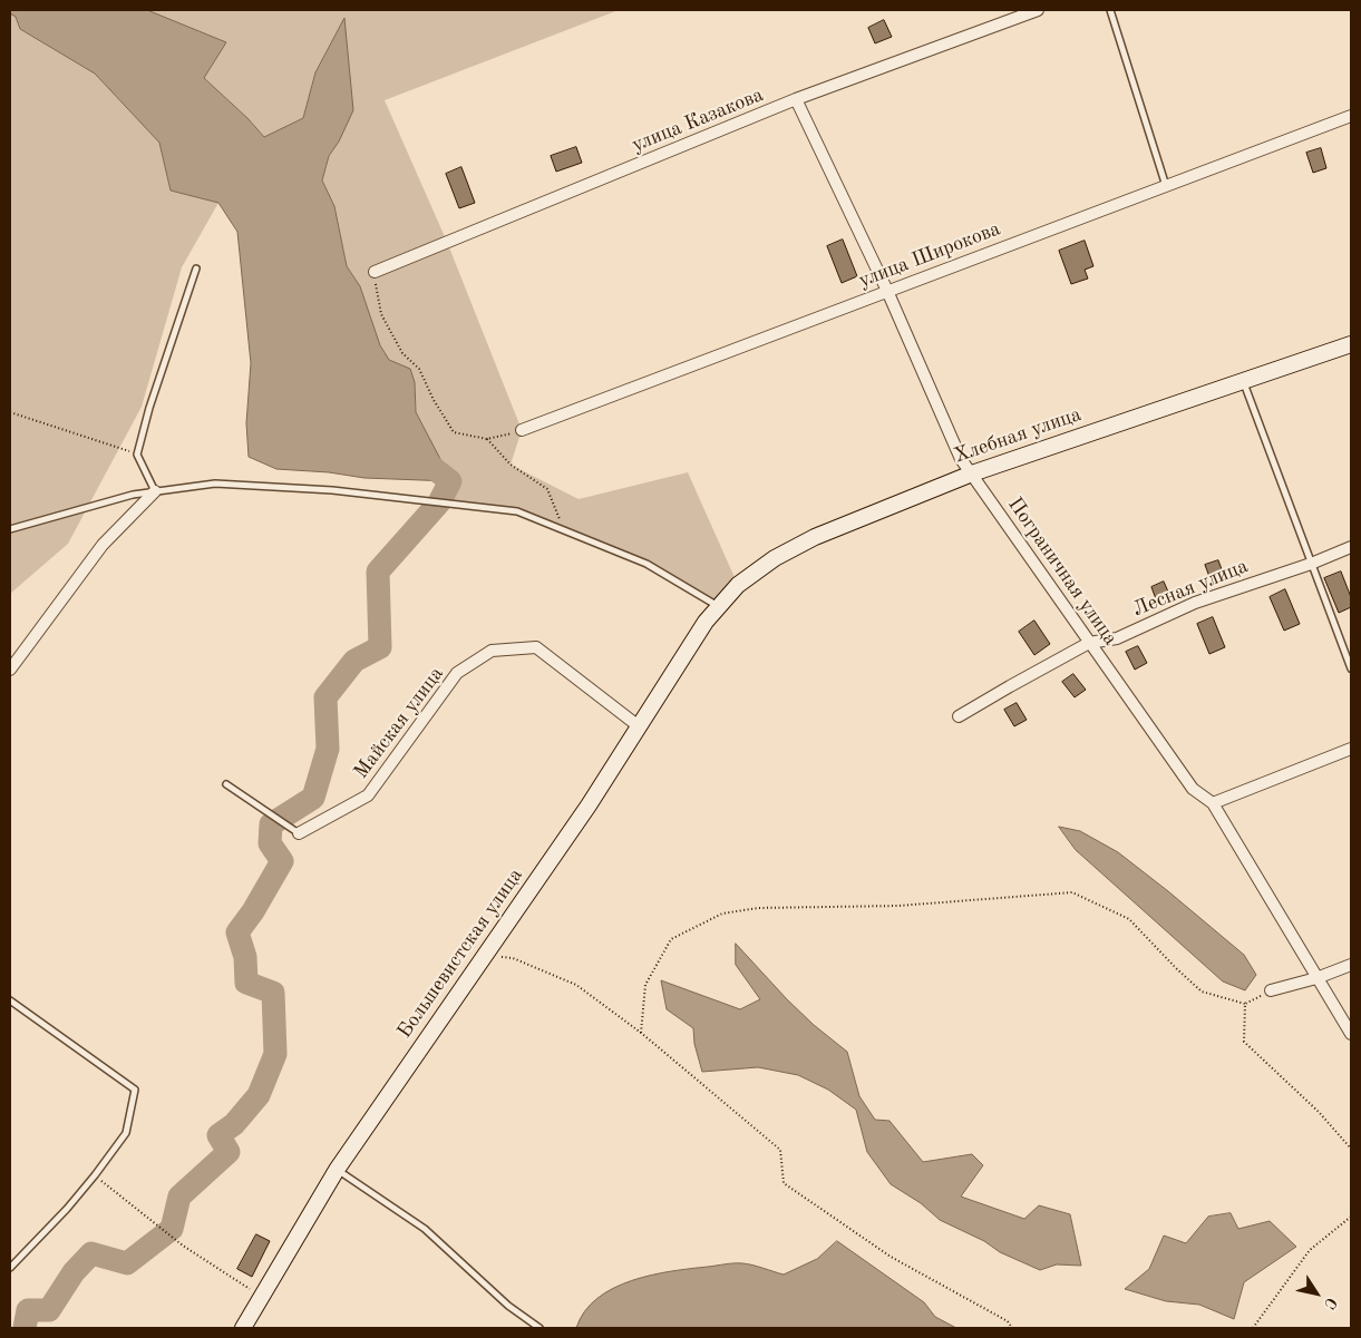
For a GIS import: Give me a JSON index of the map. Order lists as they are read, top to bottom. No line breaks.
{"streets":{"street":["улица Казакова","улица Широкова","Хлебная улица","Пограничная улица","Лесная улица","Майская улица","Большевистская улица"]},"crossings":[["улица Казакова","Пограничная улица"],["улица Широкова","Пограничная улица"],["Хлебная улица","Пограничная улица"],["Хлебная улица","Большевистская улица"],["Пограничная улица","Лесная улица"],["Майская улица","Большевистская улица"]],"north":"bottom right"}
